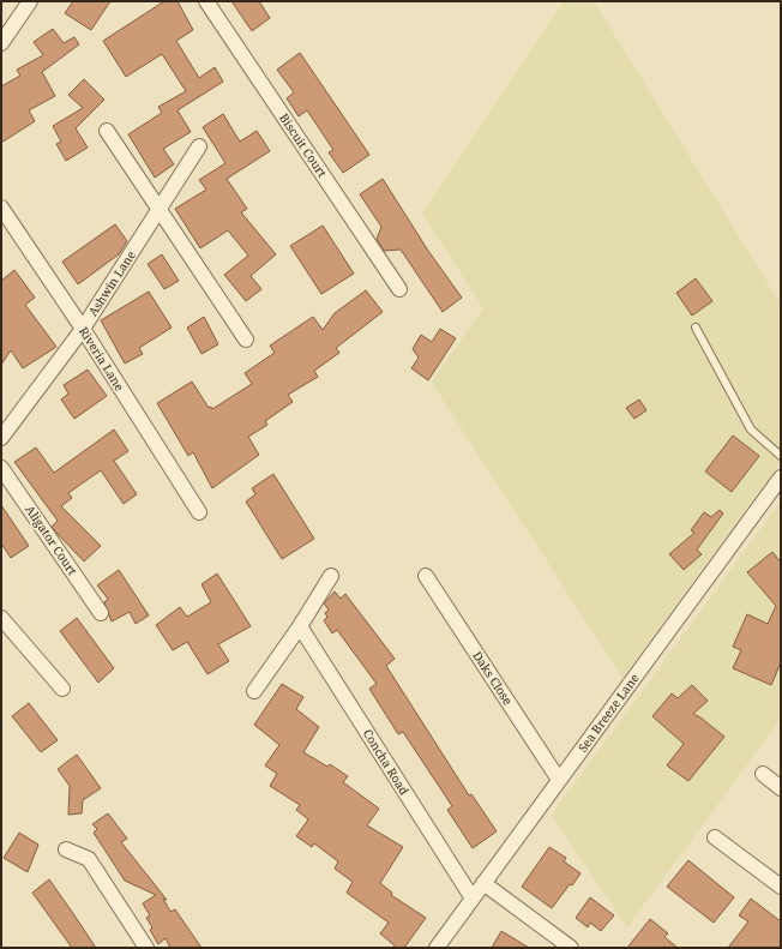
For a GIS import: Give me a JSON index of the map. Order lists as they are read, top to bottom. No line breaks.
{"streets":{"street":["Biscuit Court","Ashwin Lane","Riveria Lane","Aligator Court","Daks Close","Sea Breeze Lane","Concha Road"]},"crossings":[["Ashwin Lane","Riveria Lane"],["Daks Close","Sea Breeze Lane"],["Sea Breeze Lane","Concha Road"]]}
